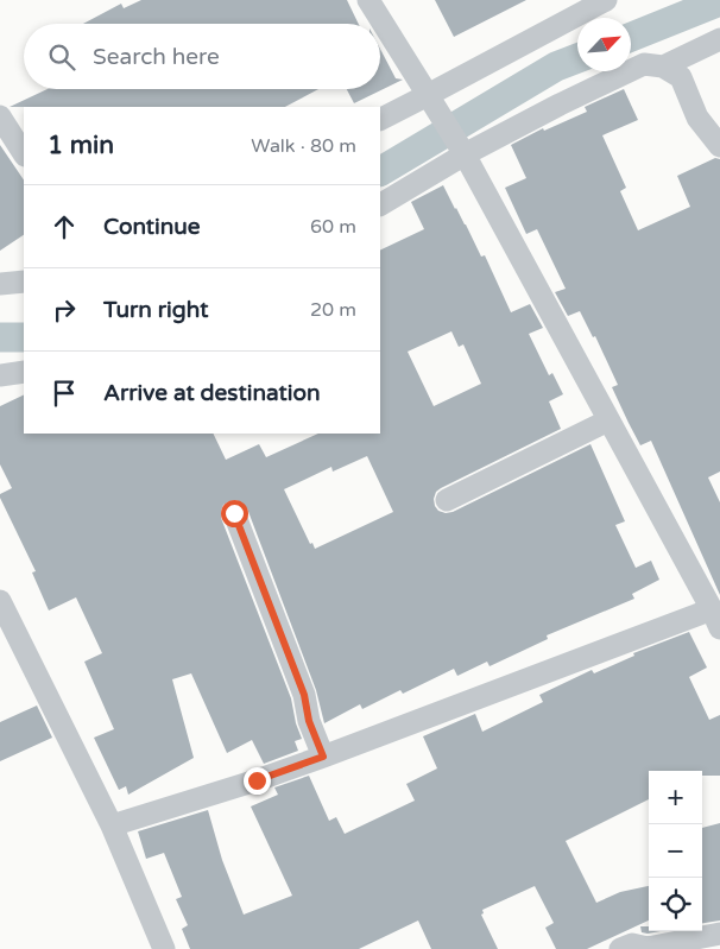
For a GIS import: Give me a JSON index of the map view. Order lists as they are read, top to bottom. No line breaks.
{"north":"top right","page":{"search":"Search here","heading":["1 min","Walk · 80 m"],"list":[["Continue","60 m"],["Turn right","20 m"],"Arrive at destination"],"map_buttons":["+","−"]}}
